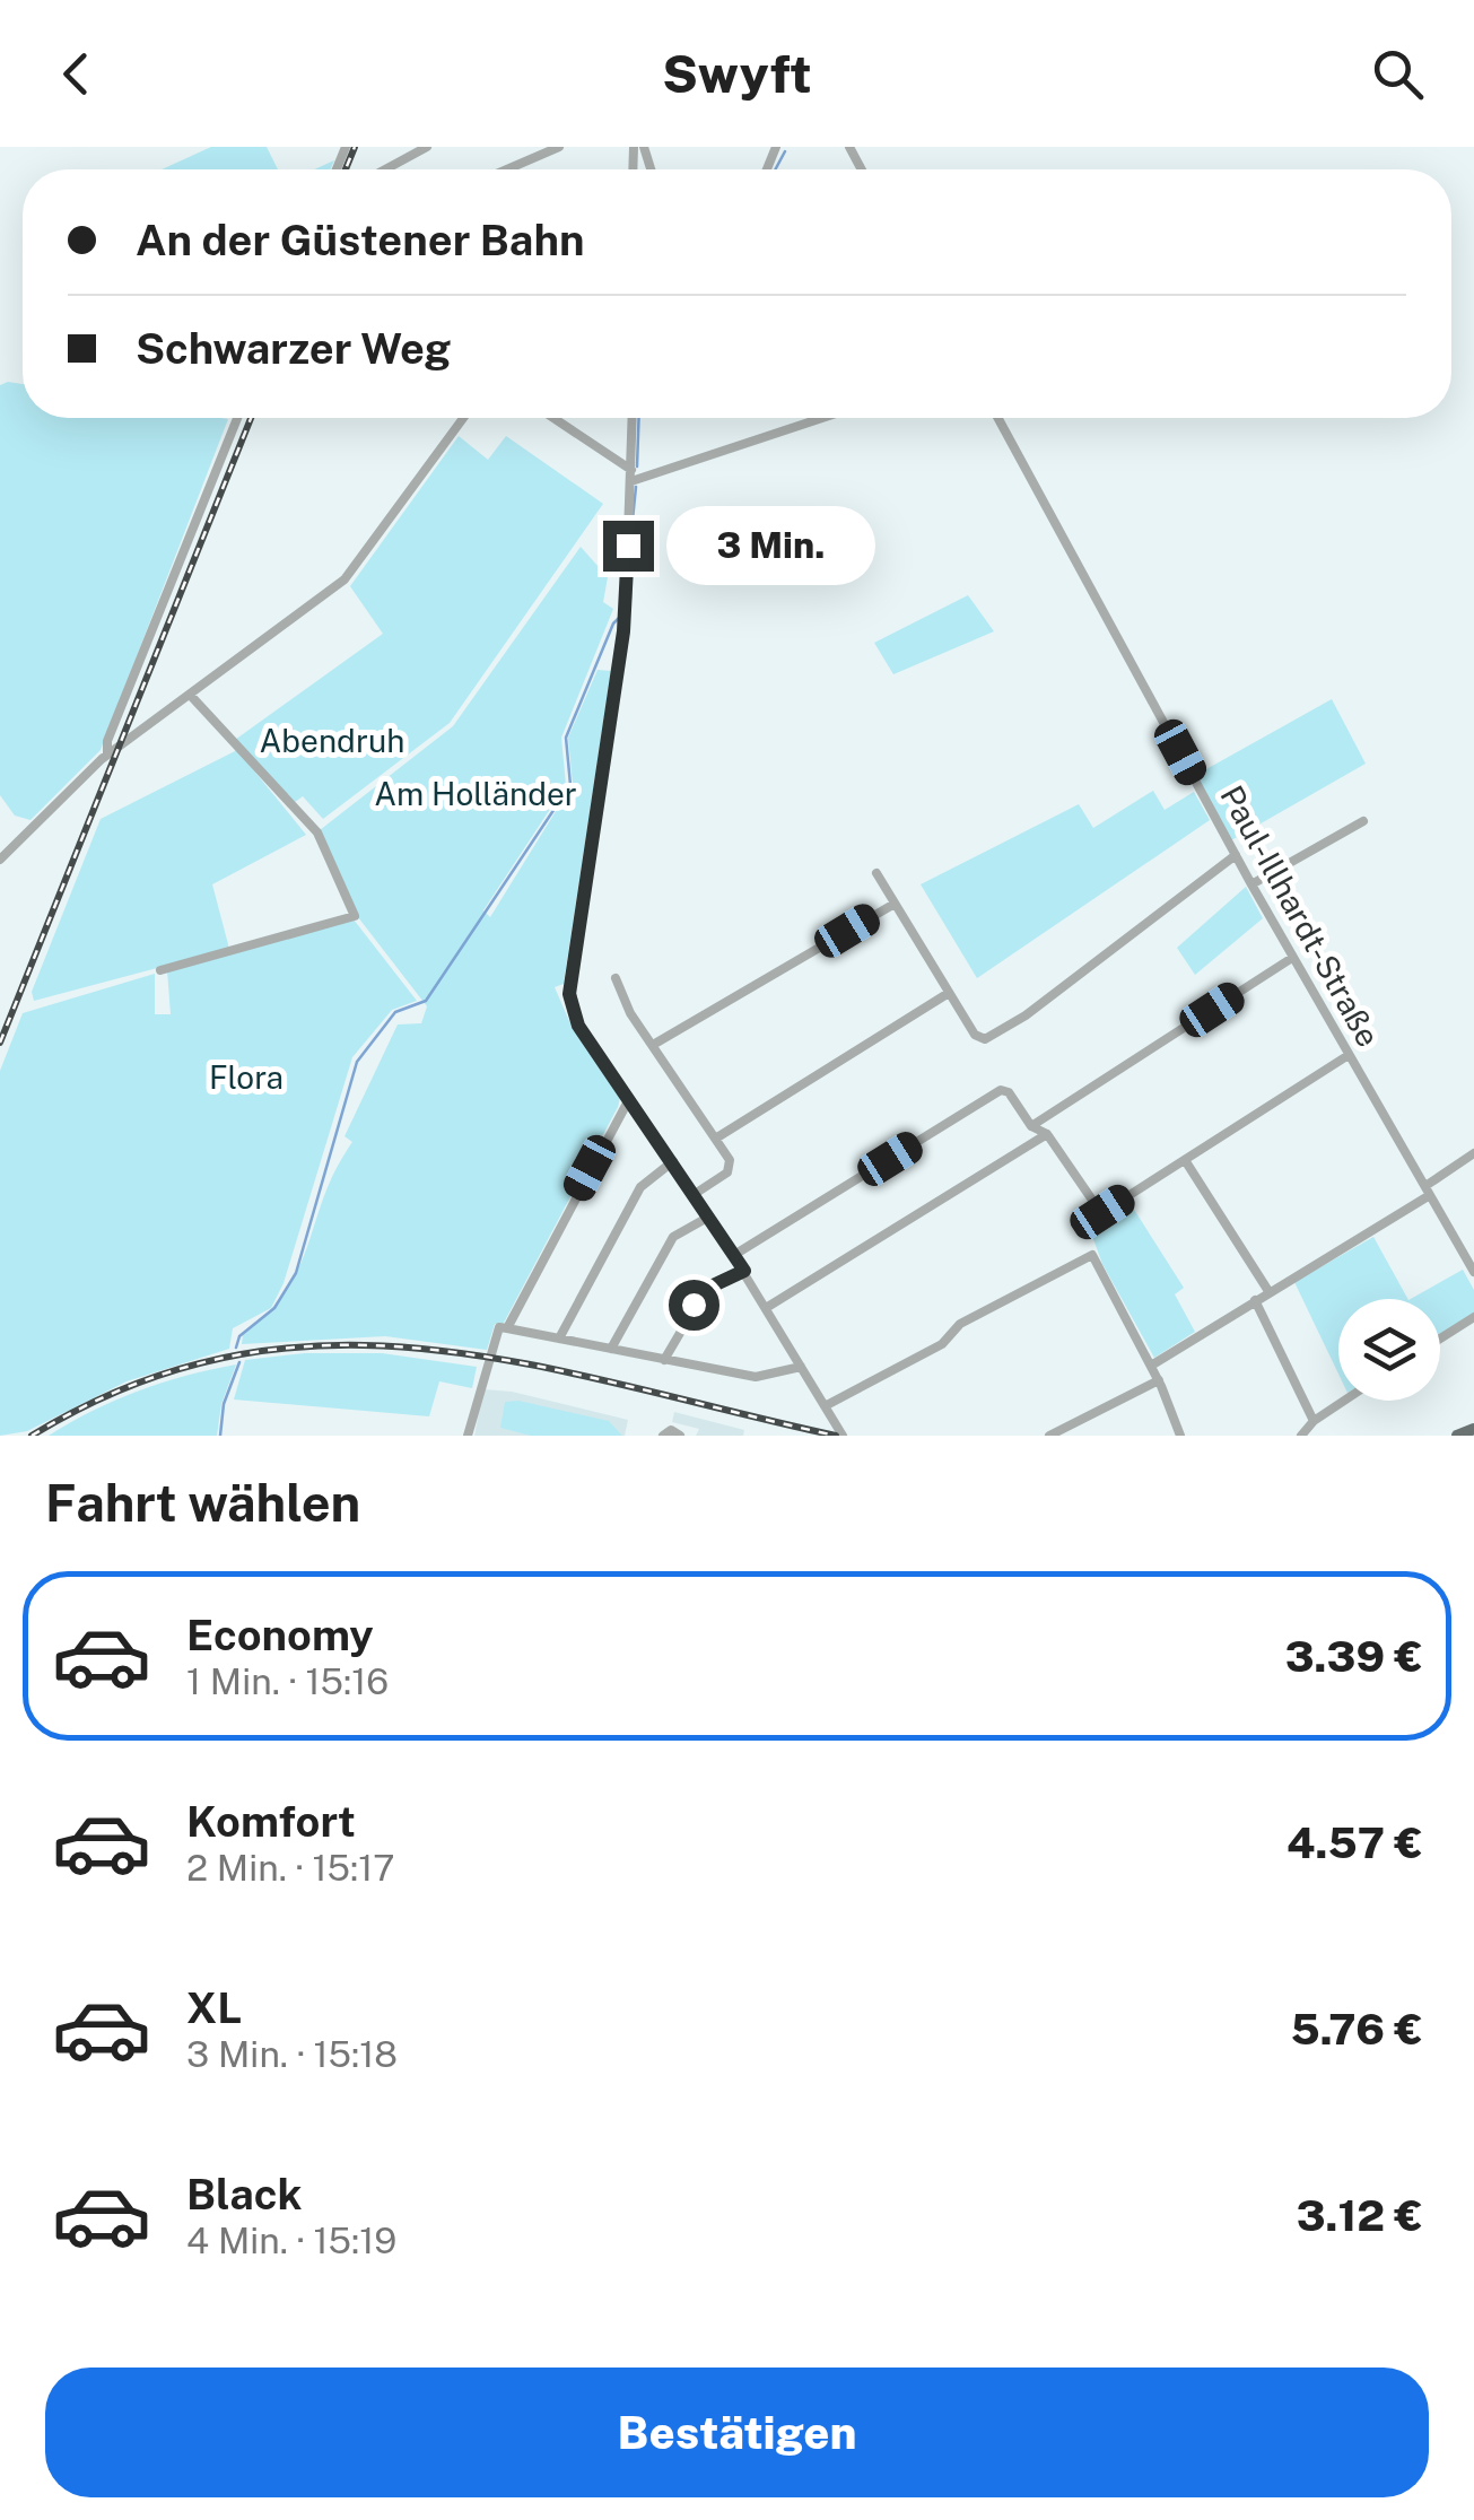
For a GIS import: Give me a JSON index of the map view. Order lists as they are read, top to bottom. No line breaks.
{"streets":{"street":["Paul-Illhardt-Straße"]},"parks":["Abendruh","Am Holländer","Flora"],"page":{"header":"Swyft","banner":["An der Güstener Bahn","Schwarzer Weg"],"bubble":"3 Min.","heading":"Fahrt wählen","list":[{"name":"Economy","note":"1 Min. · 15:16","value":"3.39 €"},{"name":"Komfort","note":"2 Min. · 15:17","value":"4.57 €"},{"name":"XL","note":"3 Min. · 15:18","value":"5.76 €"},{"name":"Black","note":"4 Min. · 15:19","value":"3.12 €"}],"buttons":"Bestätigen"}}
